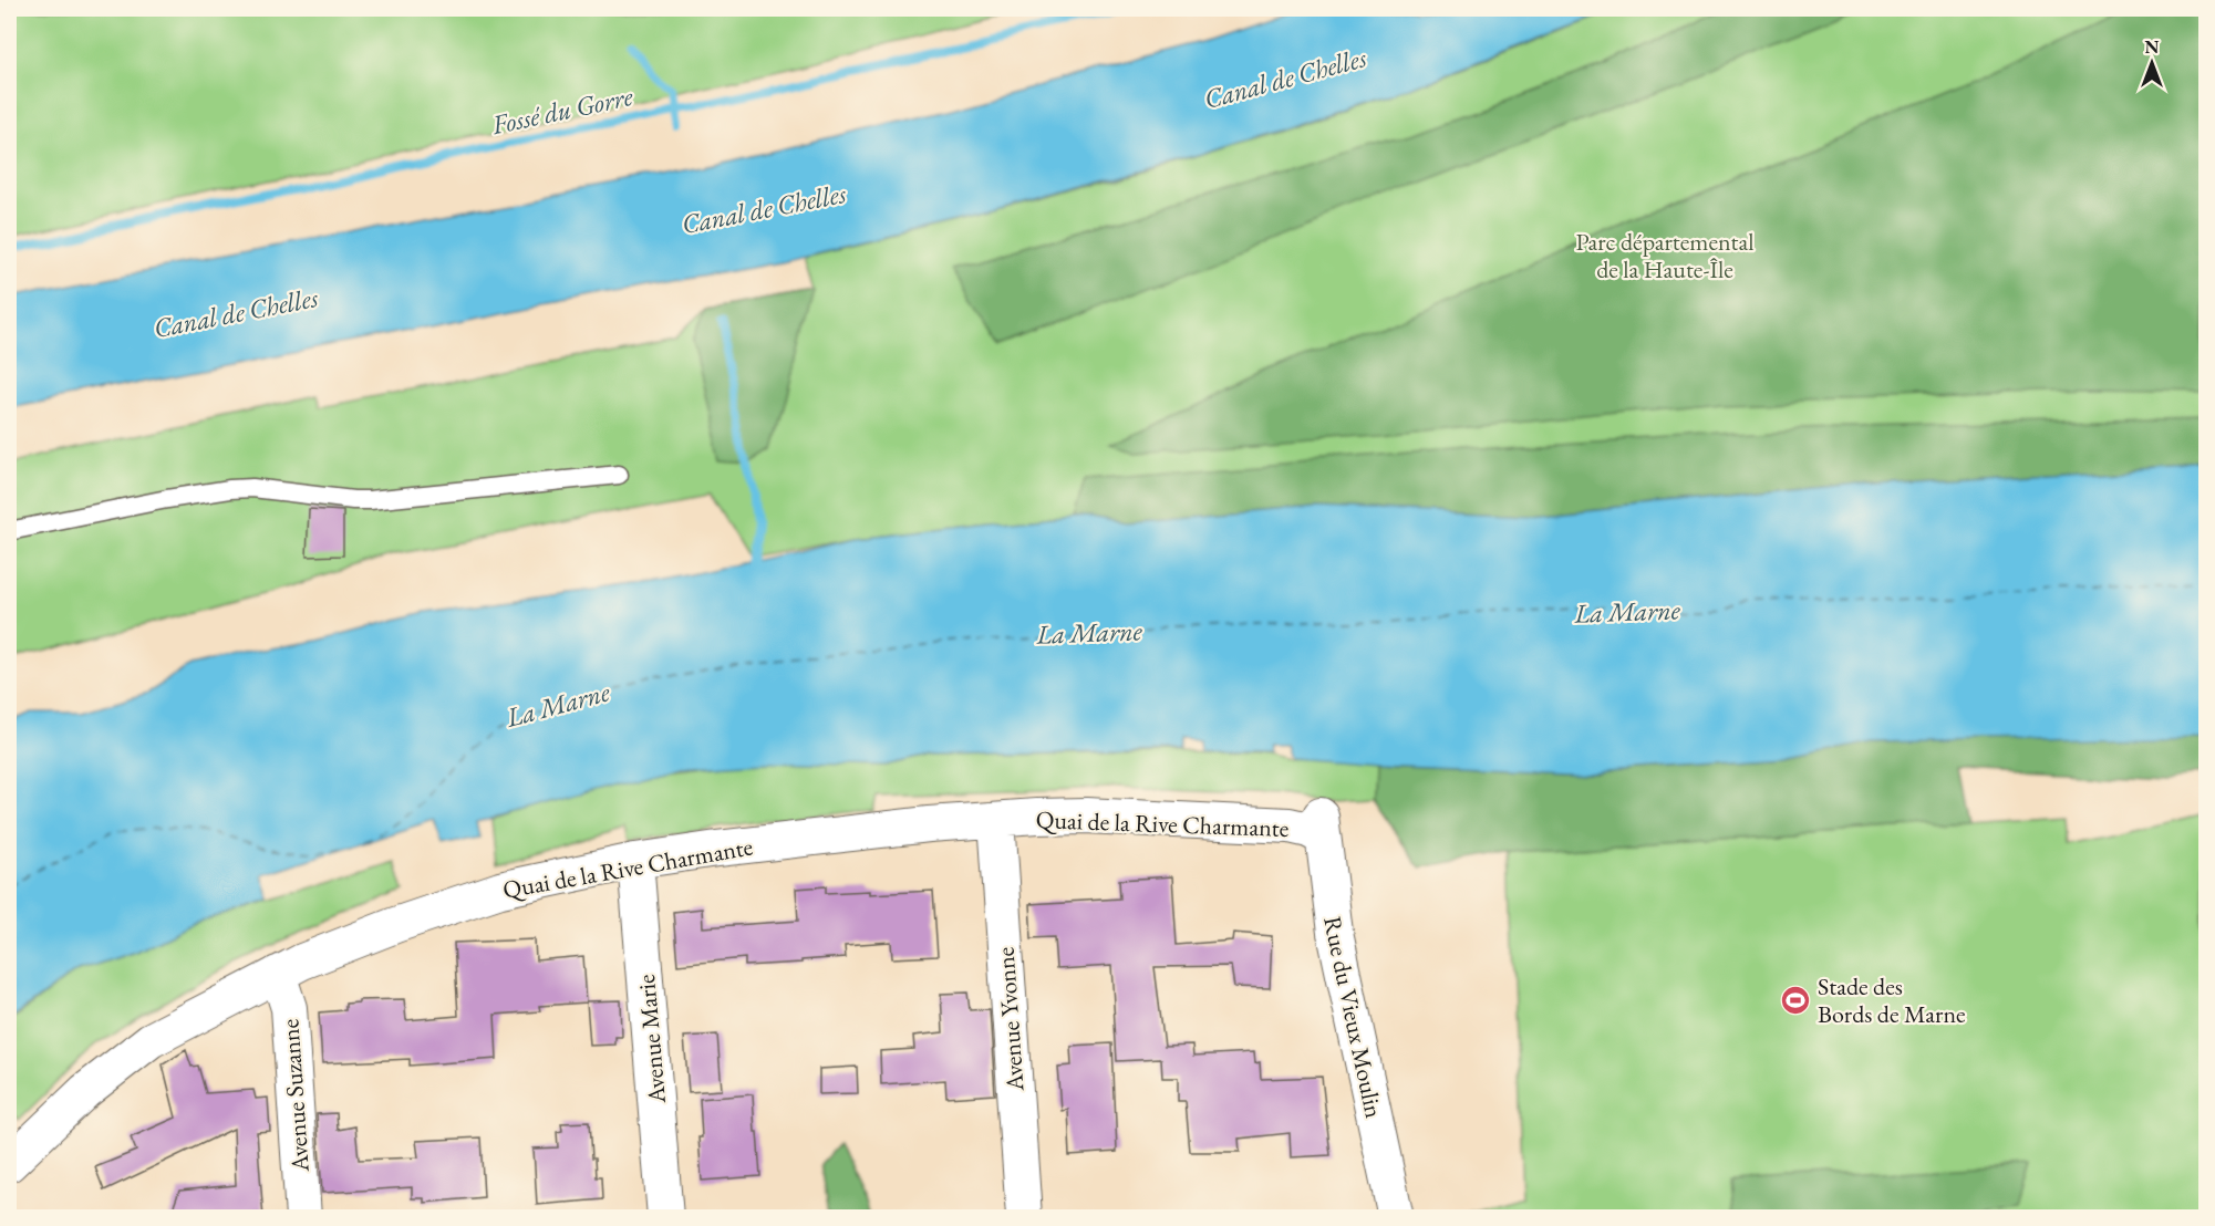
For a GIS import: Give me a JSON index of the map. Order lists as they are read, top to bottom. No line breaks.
{"streets":{"street":["Quai de la Rive Charmante","Rue du Vieux Moulin","Avenue Yvonne","Avenue Marie","Avenue Suzanne"]},"crossings":[["Quai de la Rive Charmante","Rue du Vieux Moulin"],["Quai de la Rive Charmante","Avenue Yvonne"],["Quai de la Rive Charmante","Avenue Marie"],["Quai de la Rive Charmante","Avenue Suzanne"]],"water":["Canal de Chelles","Fossé du Gorre","La Marne"],"parks":["Parc départemental de la Haute-Île"],"places":{"sports":["Stade des Bords de Marne"]},"north":"top"}
